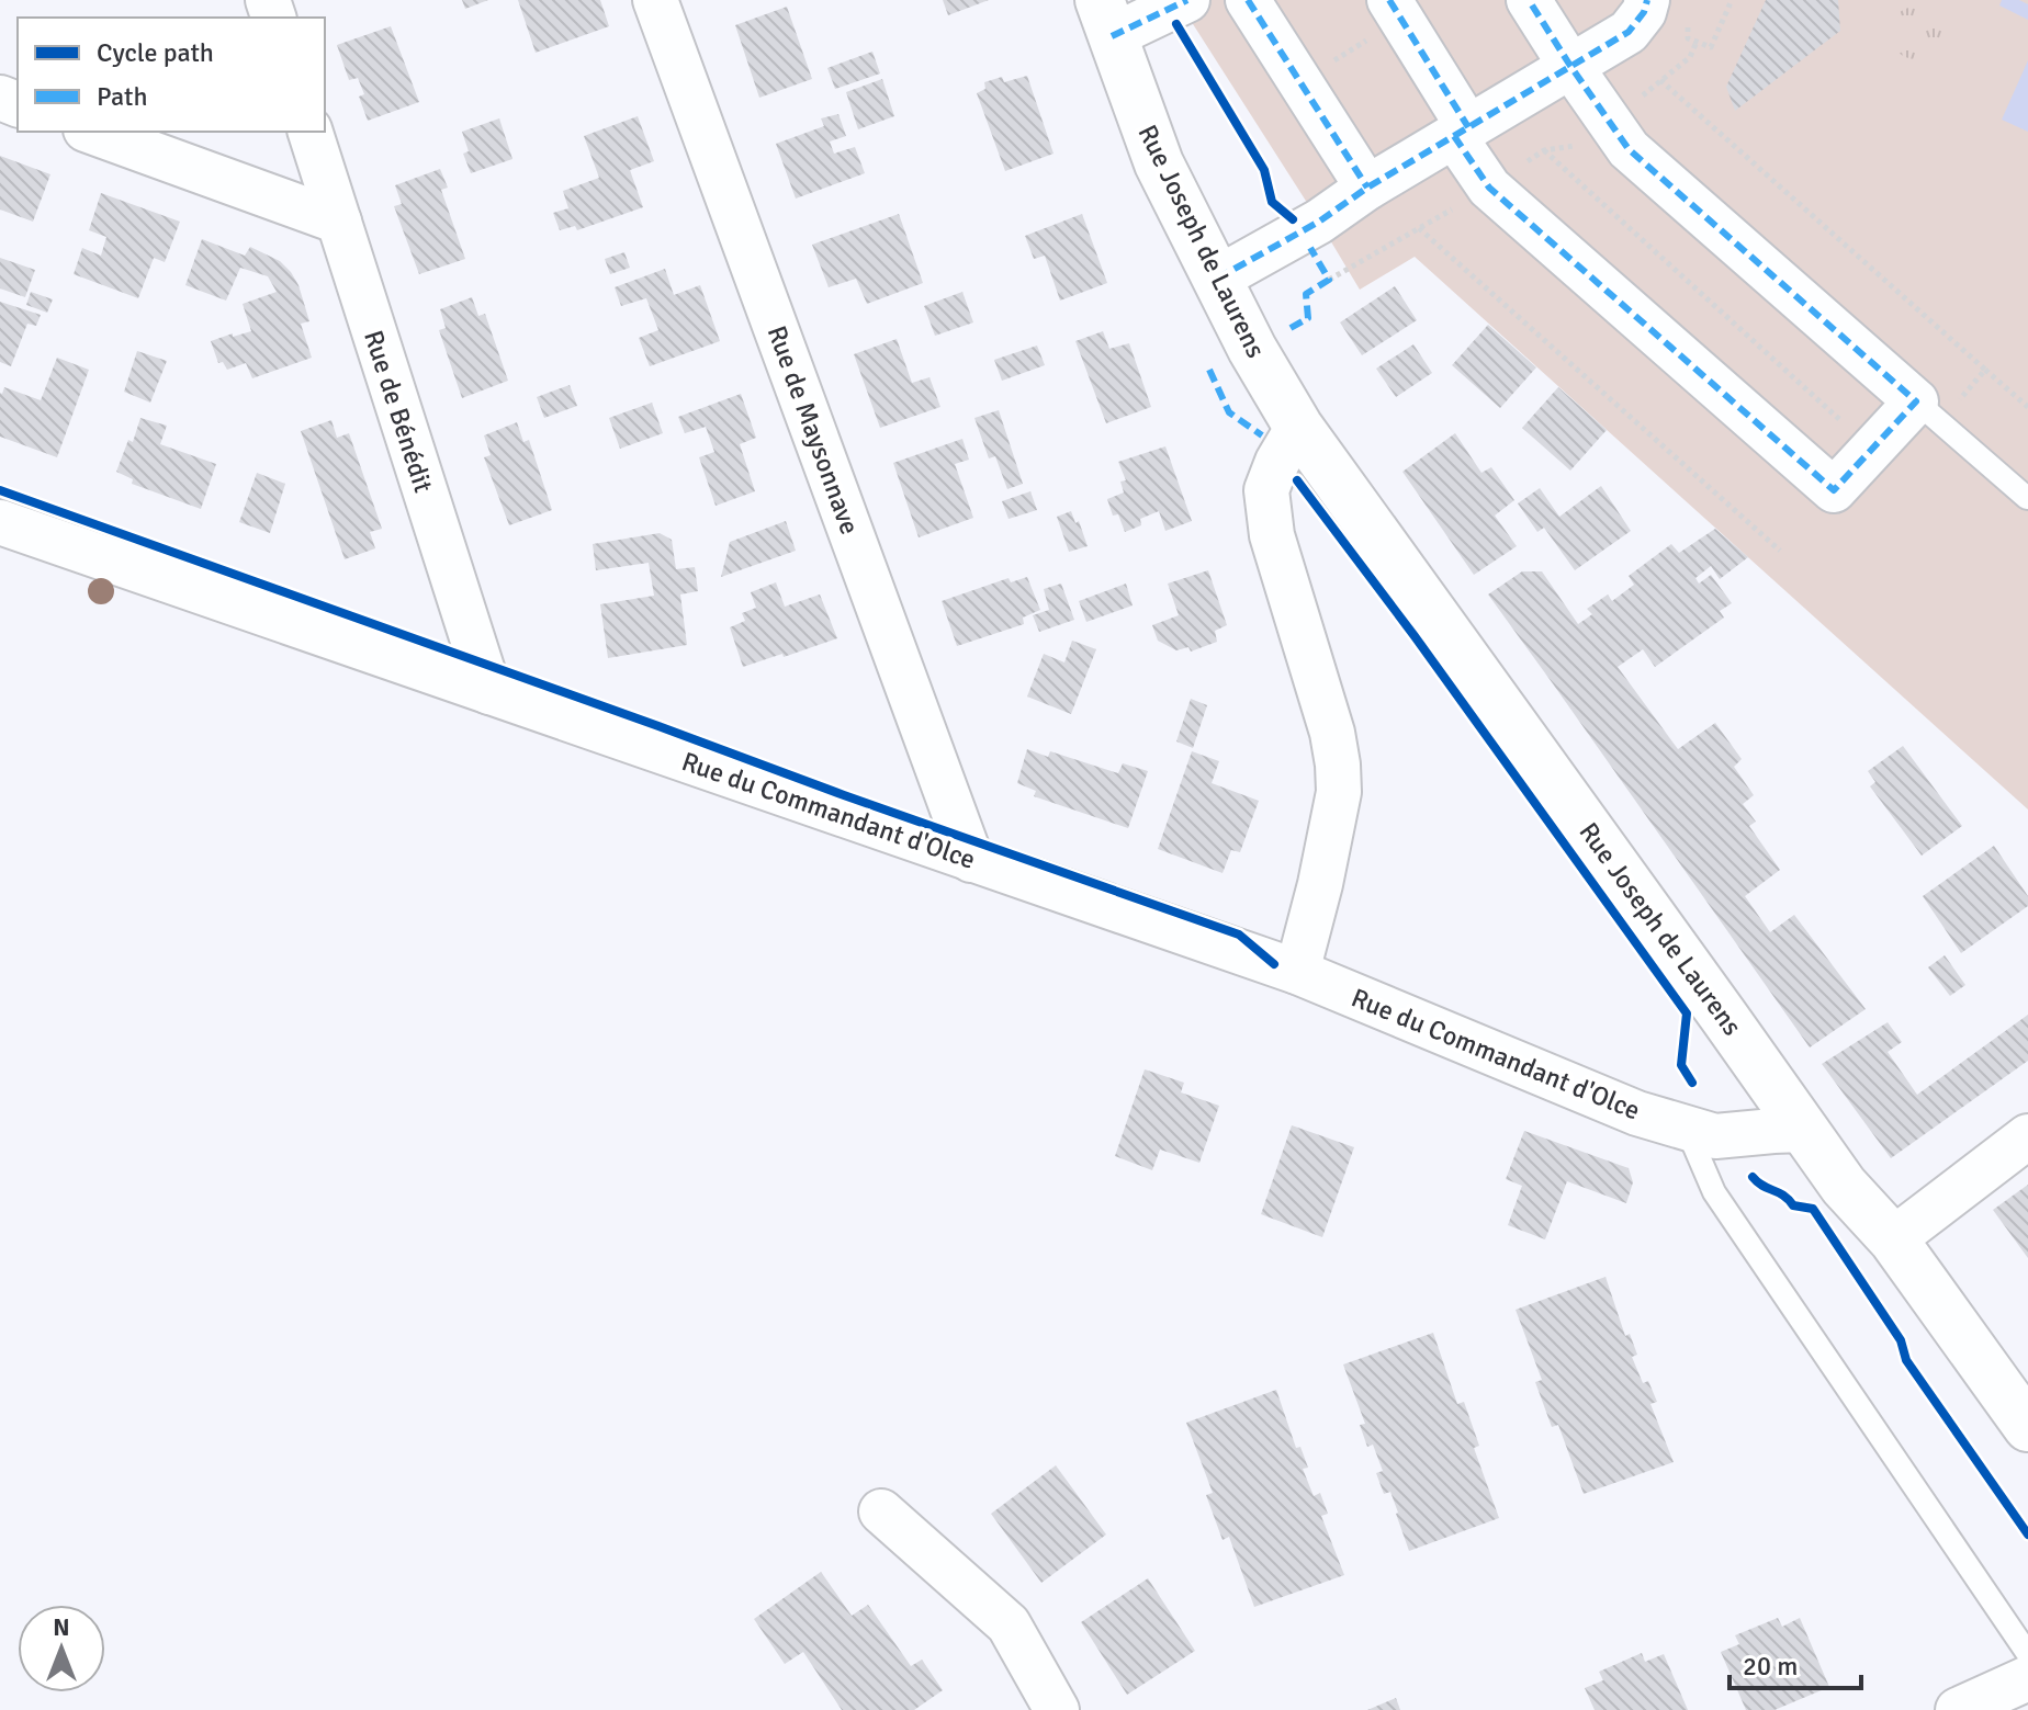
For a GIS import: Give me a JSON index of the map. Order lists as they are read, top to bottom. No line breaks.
{"streets":{"main road":["Rue Joseph de Laurens"],"street":["Rue de Bénédit","Rue de Maysonnave","Rue du Commandant d'Olce"]},"crossings":[["Rue Joseph de Laurens","Rue du Commandant d'Olce"],["Rue de Bénédit","Rue du Commandant d'Olce"],["Rue de Maysonnave","Rue du Commandant d'Olce"]],"legend":["Cycle path","Path"],"scale_bar":"20 m","north":"top"}
